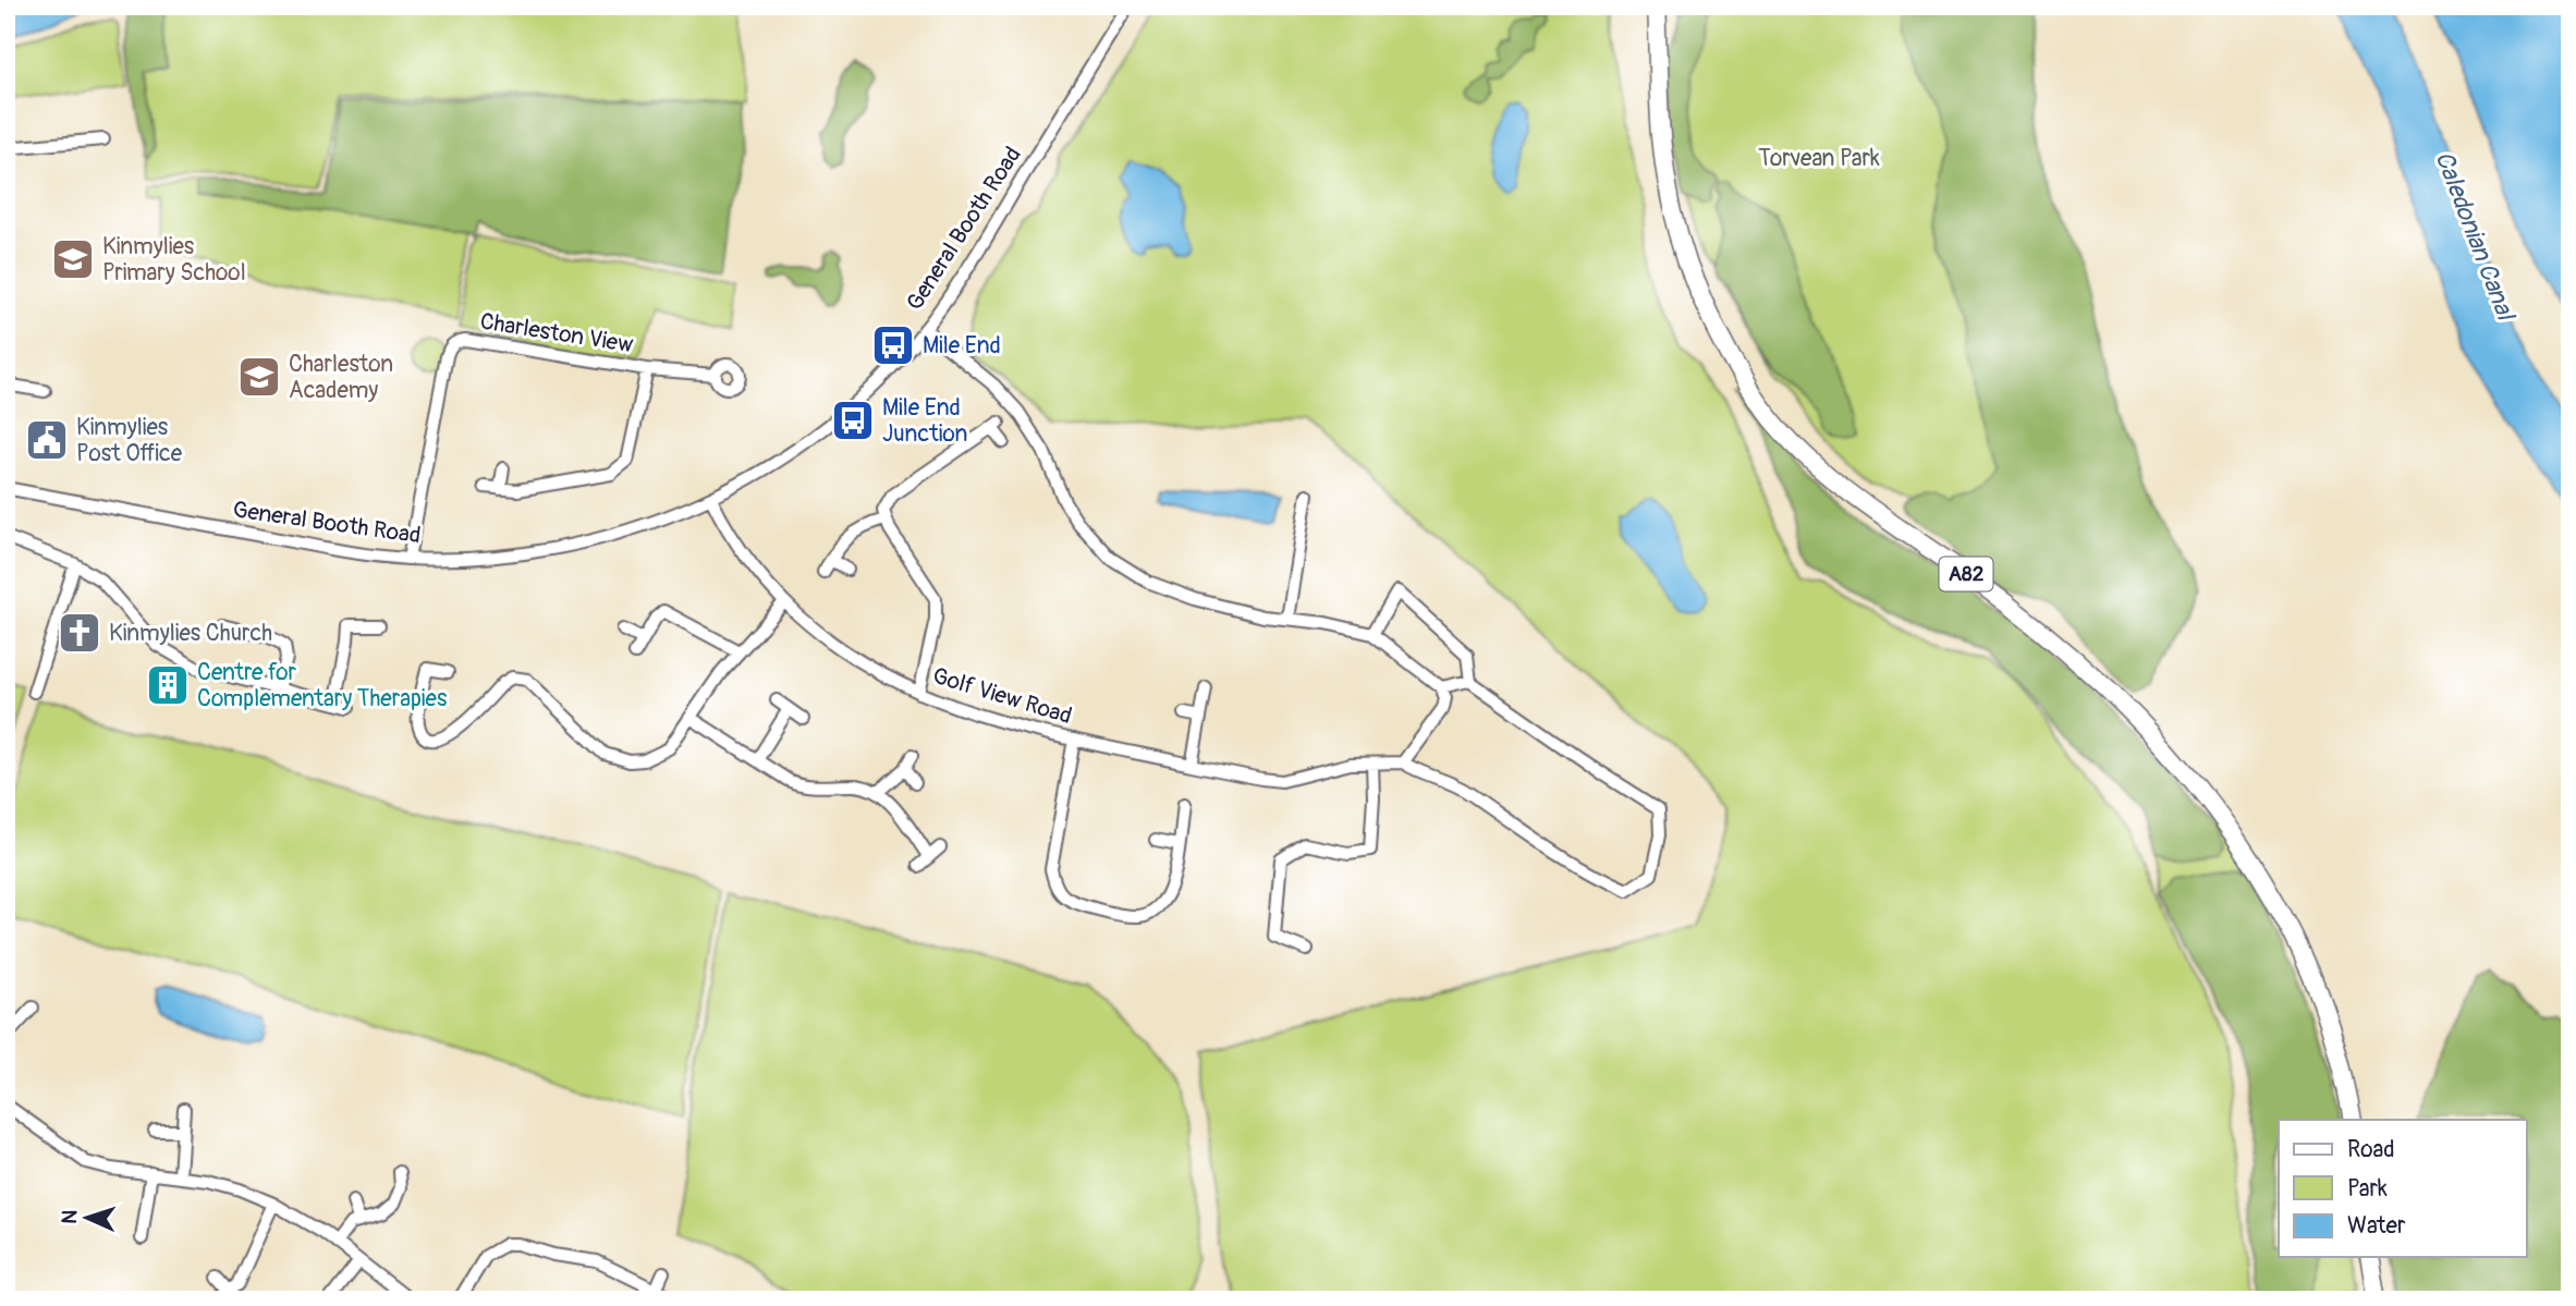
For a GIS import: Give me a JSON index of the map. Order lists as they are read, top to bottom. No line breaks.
{"streets":{"highway":["A82"],"street":["General Booth Road","Charleston View","Golf View Road"]},"crossings":[["General Booth Road","Charleston View"],["General Booth Road","Golf View Road"]],"water":["Caledonian Canal"],"parks":["Torvean Park"],"places":{"school or university":["Kinmylies Primary School","Charleston Academy"],"bus stop":["Mile End","Mile End Junction"],"public building":["Kinmylies Post Office"],"church":["Kinmylies Church"],"building":["Centre for Complementary Therapies"]},"legend":["Road","Park","Water"],"north":"left"}
